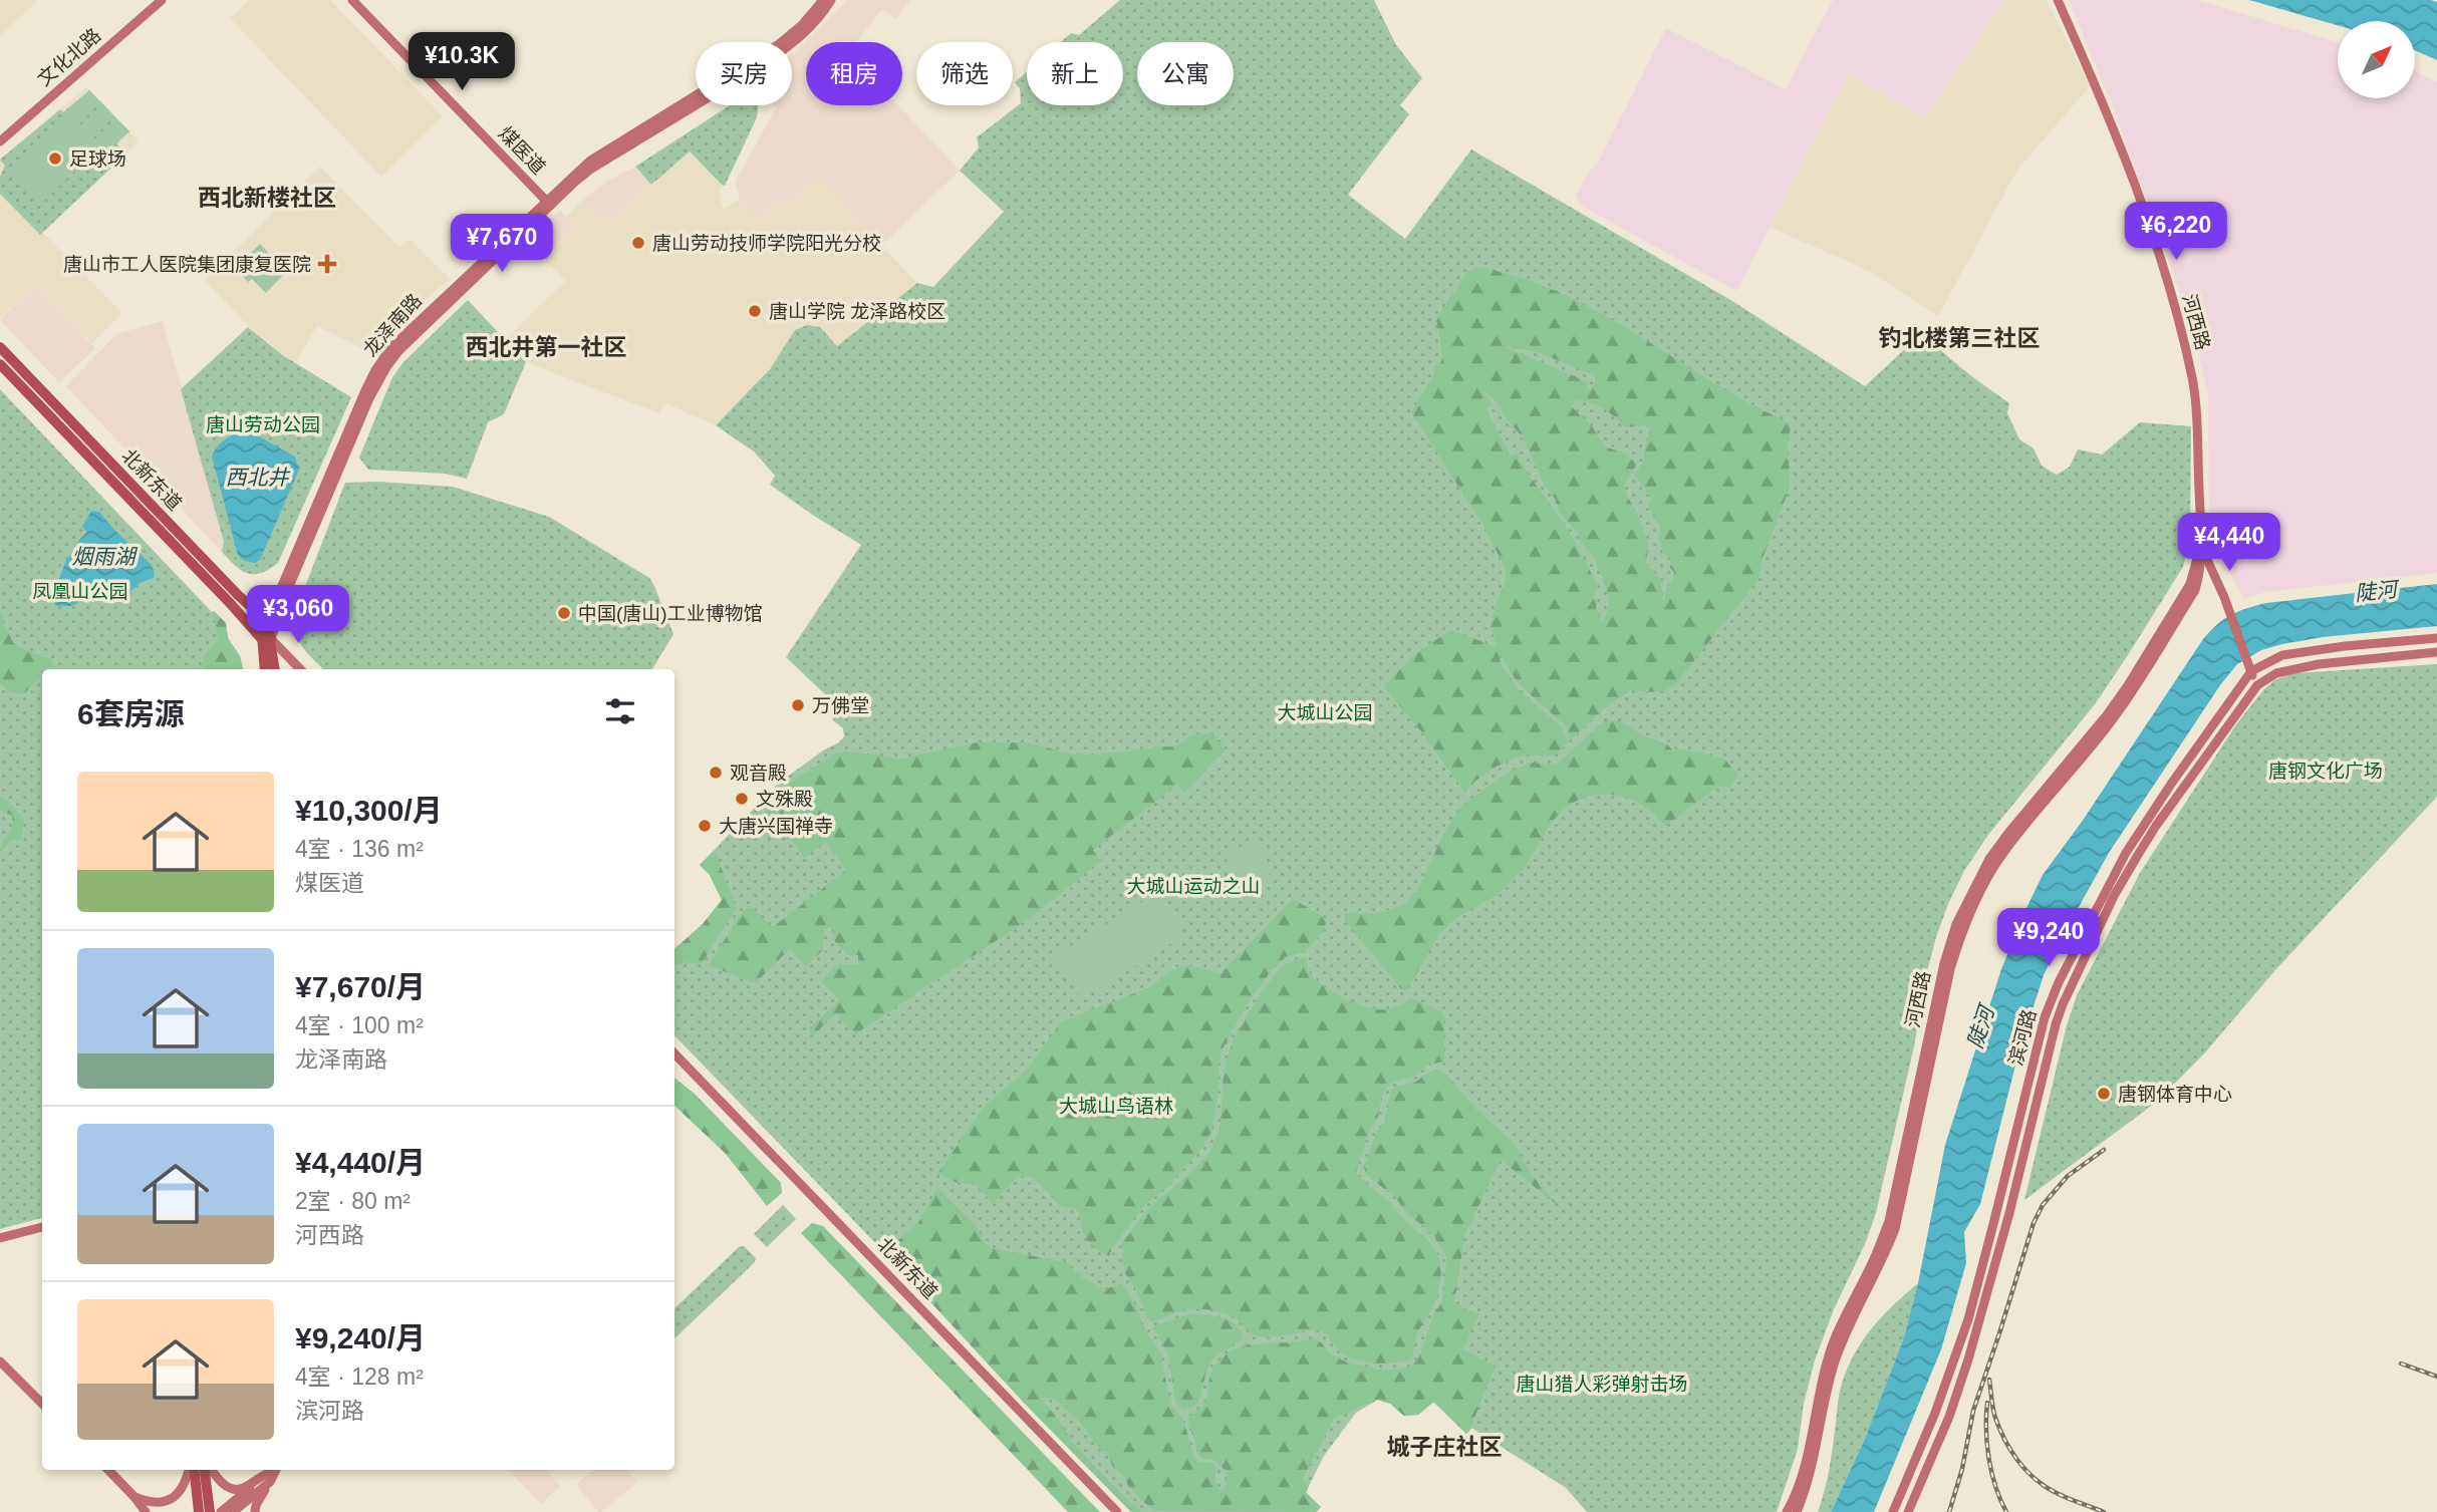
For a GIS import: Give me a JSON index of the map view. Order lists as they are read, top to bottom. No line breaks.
{"streets":{"main road":["文化北路","煤医道","河西路","龙泽南路","北新东道","滨河路"]},"crossings":[["煤医道","龙泽南路"],["龙泽南路","北新东道"]],"districts":["西北新楼社区","钓北楼第三社区","西北井第一社区","城子庄社区"],"water":["西北井","烟雨湖","陡河"],"parks":["唐山劳动公园","凤凰山公园","大城山公园","唐钢文化广场","大城山运动之山","大城山鸟语林","唐山猎人彩弹射击场"],"places":{"other":["足球场","唐山劳动技师学院阳光分校","唐山学院 龙泽路校区","中国(唐山)工业博物馆","万佛堂","观音殿","文殊殿","大唐兴国禅寺","唐钢体育中心"],"health":["唐山市工人医院集团康复医院"]},"north":"top right","page":{"price":["¥10.3K","¥6,220","¥7,670","¥4,440","¥3,060","¥9,240"],"chip":["买房","租房","筛选","新上","公寓"],"heading":"6套房源","list":[{"name":"¥10,300/月","note":"4室 · 136 m² · 煤医道"},{"name":"¥7,670/月","note":"4室 · 100 m² · 龙泽南路"},{"name":"¥4,440/月","note":"2室 · 80 m² · 河西路"},{"name":"¥9,240/月","note":"4室 · 128 m² · 滨河路"}]}}
